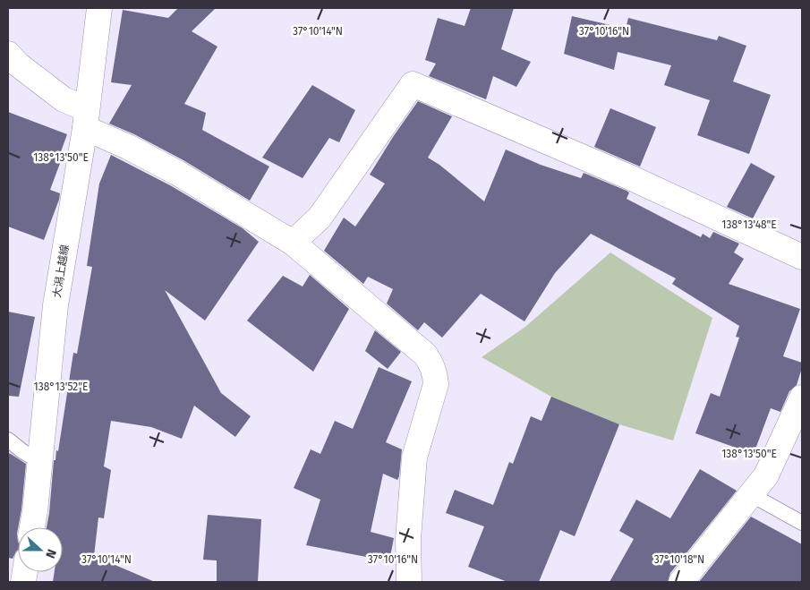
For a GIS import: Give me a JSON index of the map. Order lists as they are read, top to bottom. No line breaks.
{"streets":{"street":["大潟上越線"]},"north":"right","coordinates":["37°10'14\"N","37°10'16\"N","138°13'50\"E","138°13'48\"E","138°13'52\"E","37°10'18\"N"]}
